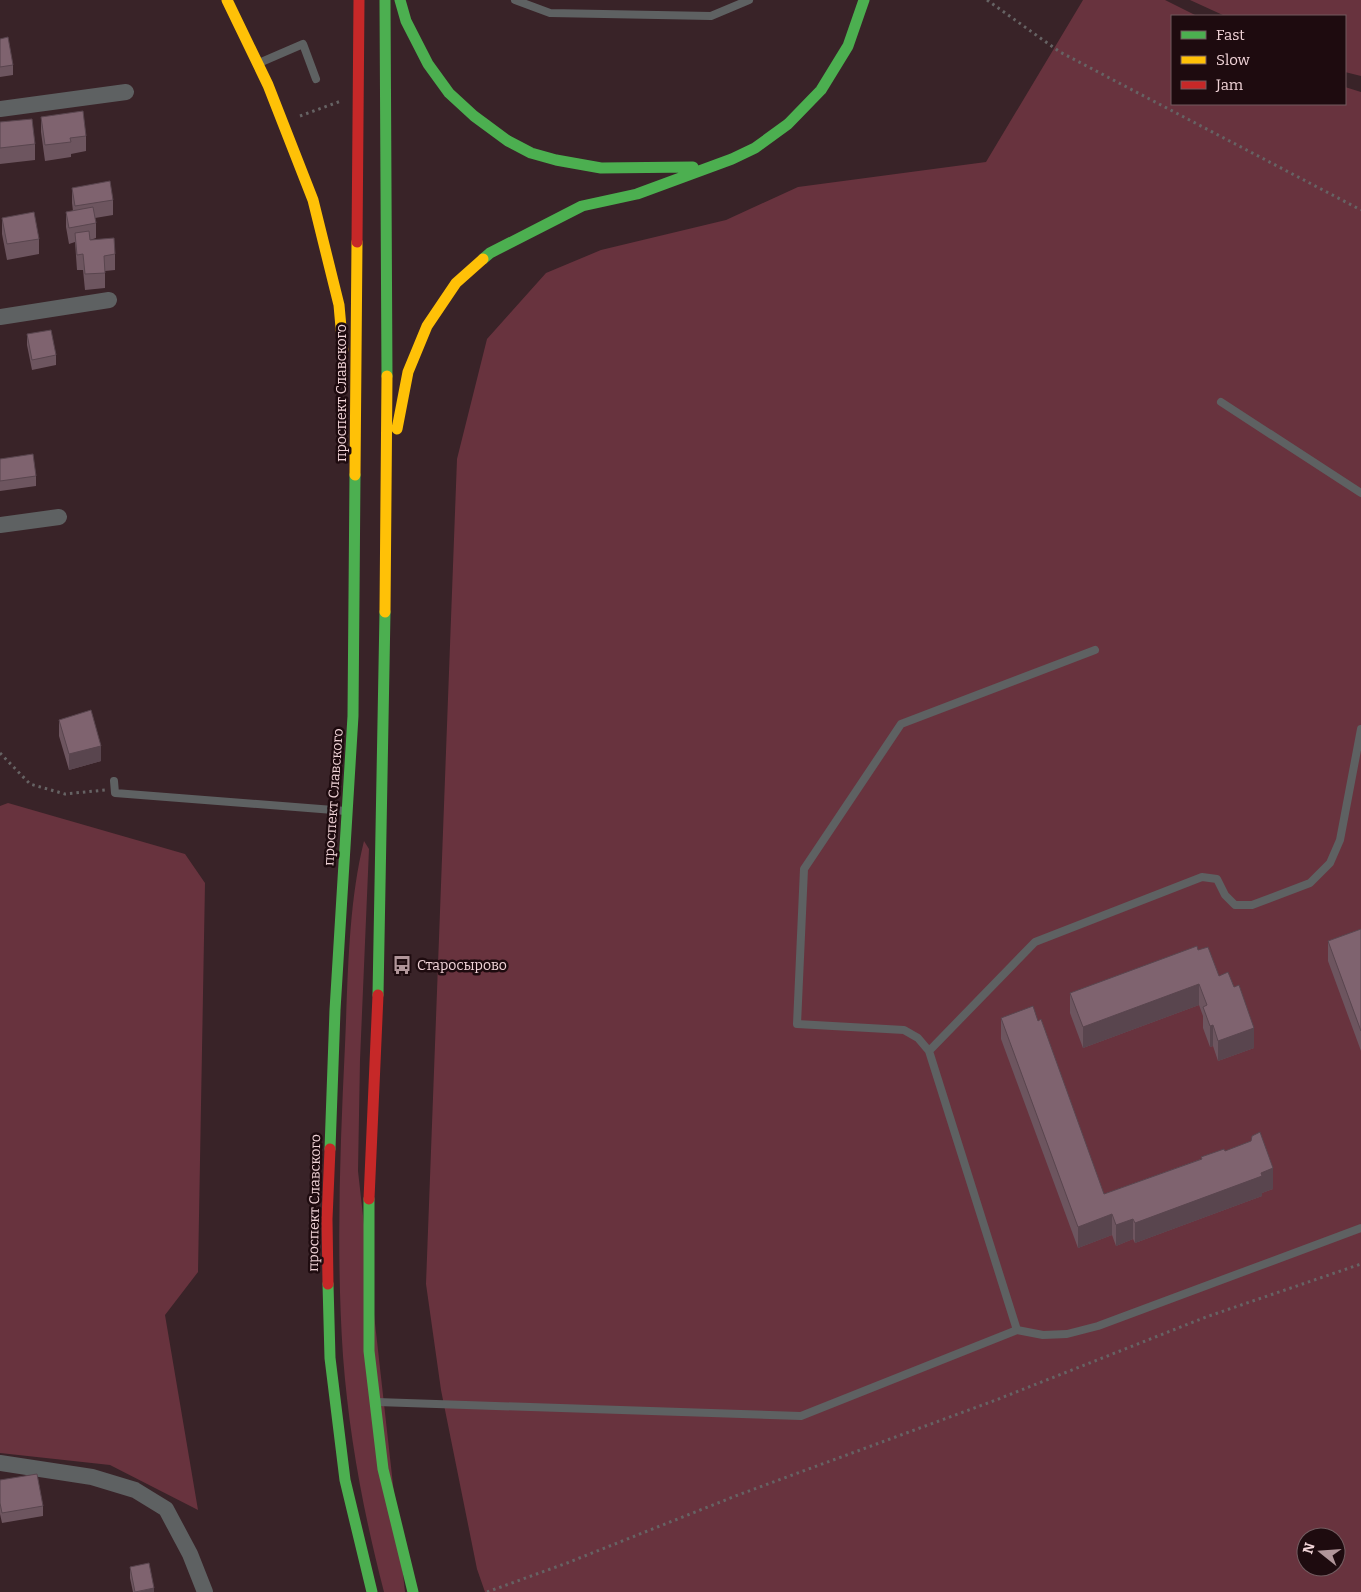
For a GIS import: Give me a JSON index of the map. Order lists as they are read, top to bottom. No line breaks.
{"streets":{"main road":["проспект Славского"]},"places":{"bus stop":["Старосырово"]},"legend":["Fast","Slow","Jam"],"north":"left"}
